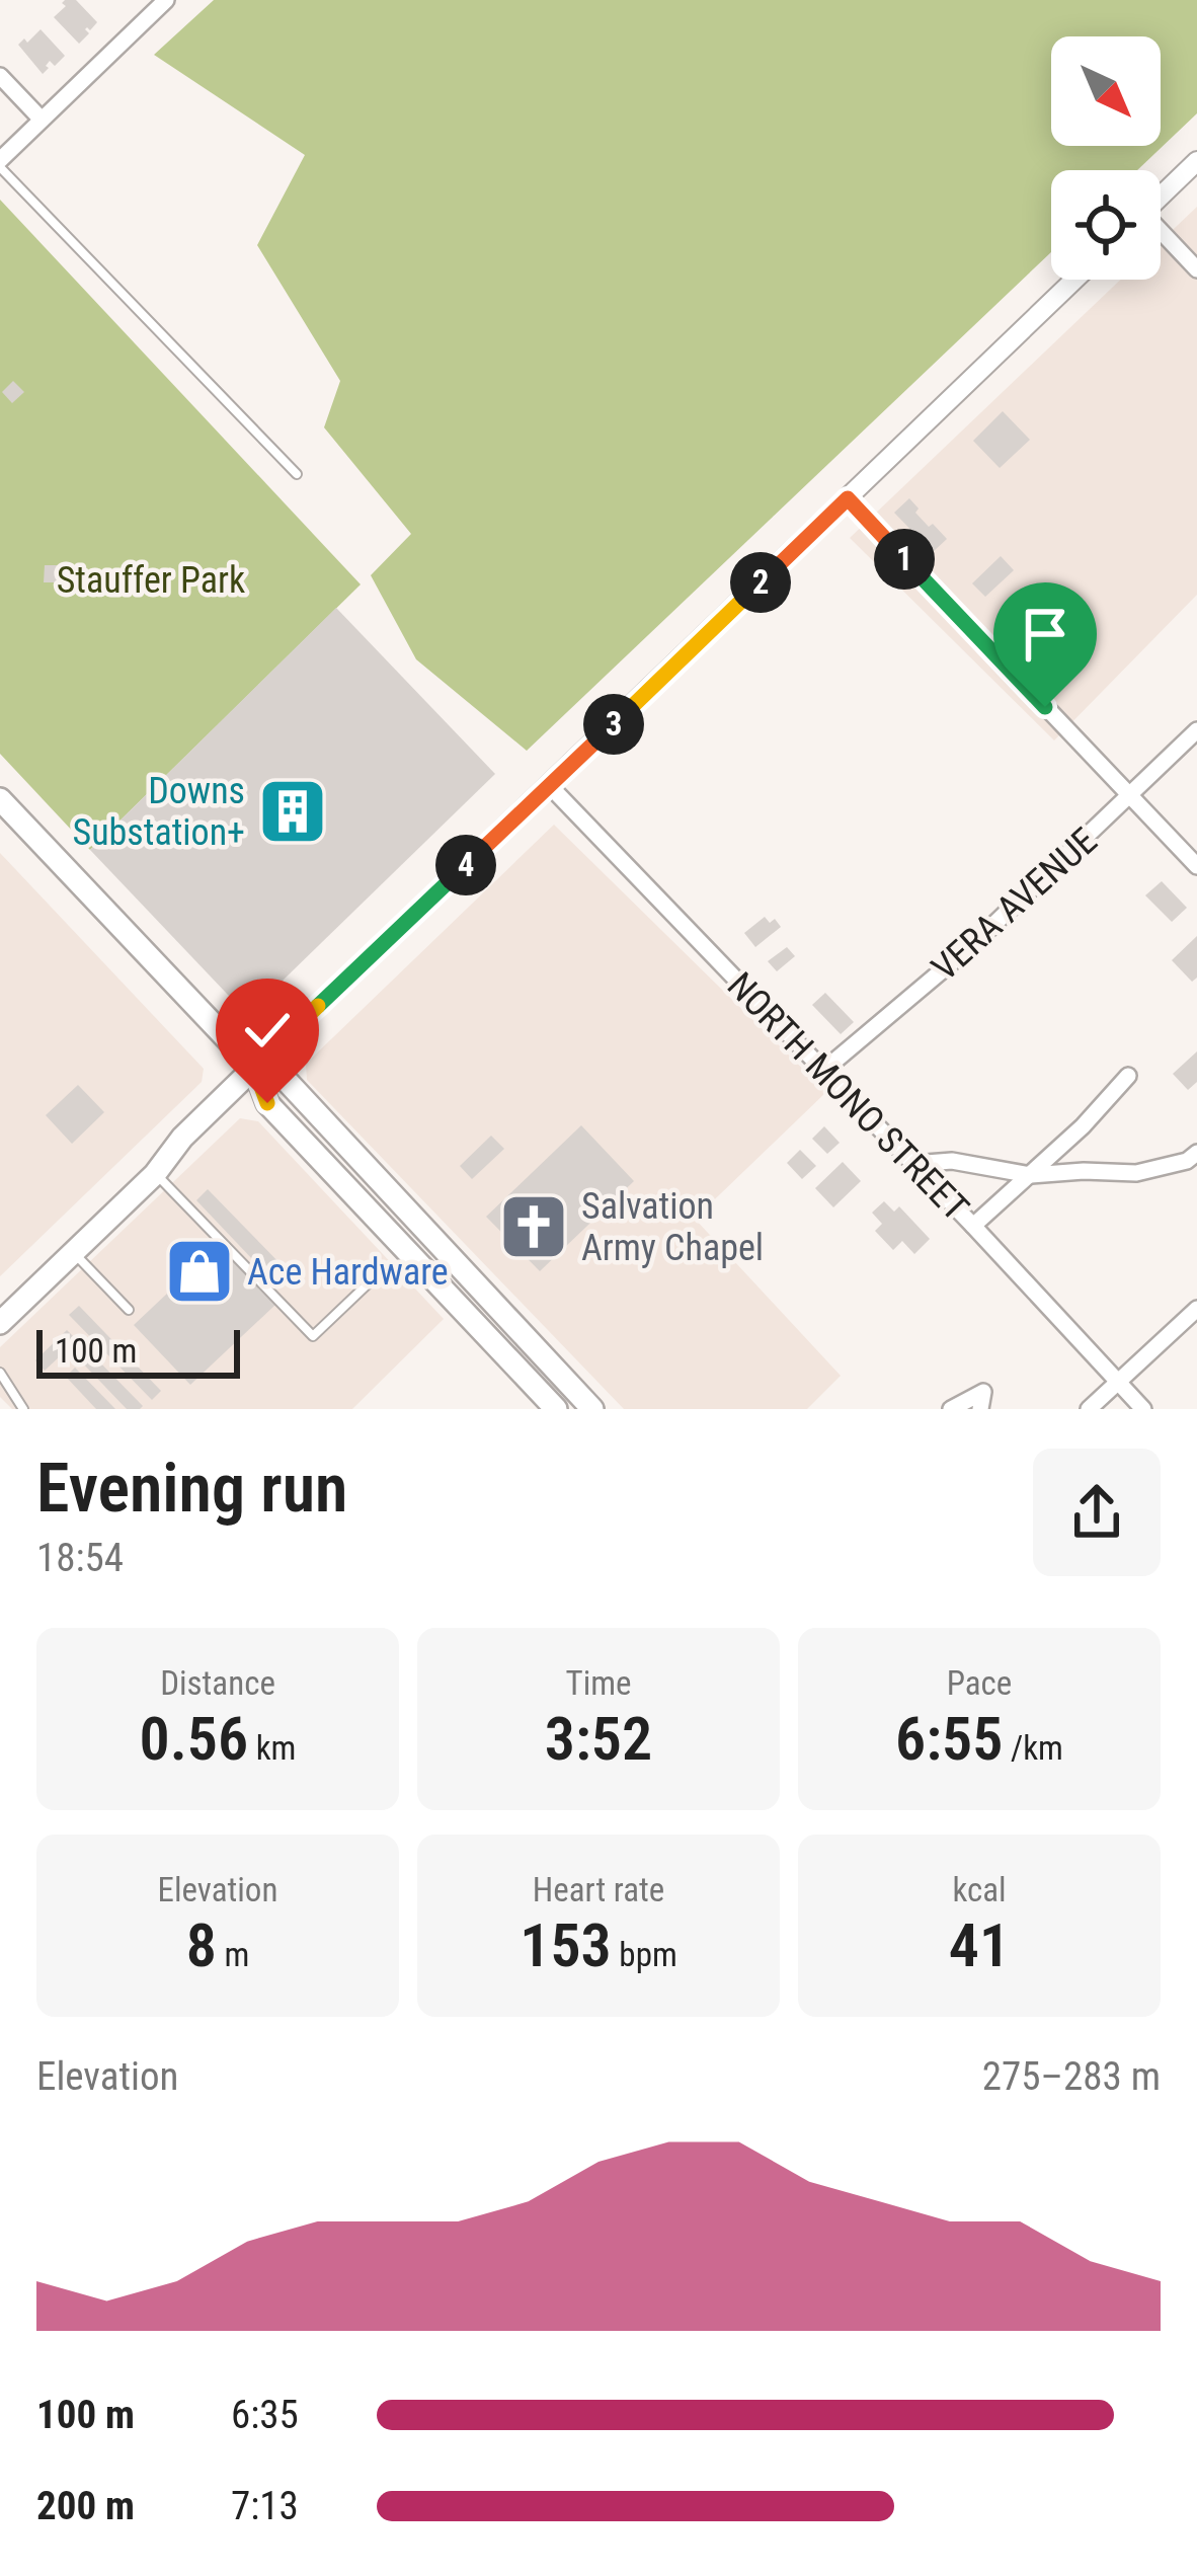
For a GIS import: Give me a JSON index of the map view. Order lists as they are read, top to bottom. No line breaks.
{"streets":{"street":["VERA AVENUE","NORTH MONO STREET"]},"crossings":[["VERA AVENUE","NORTH MONO STREET"]],"parks":["Stauffer Park"],"places":{"building":["Downs Substation+"],"church":["Salvation Army Chapel"],"shop":["Ace Hardware"]},"scale_bar":"100 m","north":"bottom right","page":{"pins":["1","2","3","4"],"scale":"100 m","heading":["Evening run","18:54"],"stats":[["Distance","0.56 km"],["Time","3:52"],["Pace","6:55 /km"],["Elevation","8 m"],["Heart rate","153 bpm"],["kcal","41"]],"chart":["Elevation","275–283 m"],"list":[{"name":"100 m","note":"6:35"},{"name":"200 m","note":"7:13"}]}}
